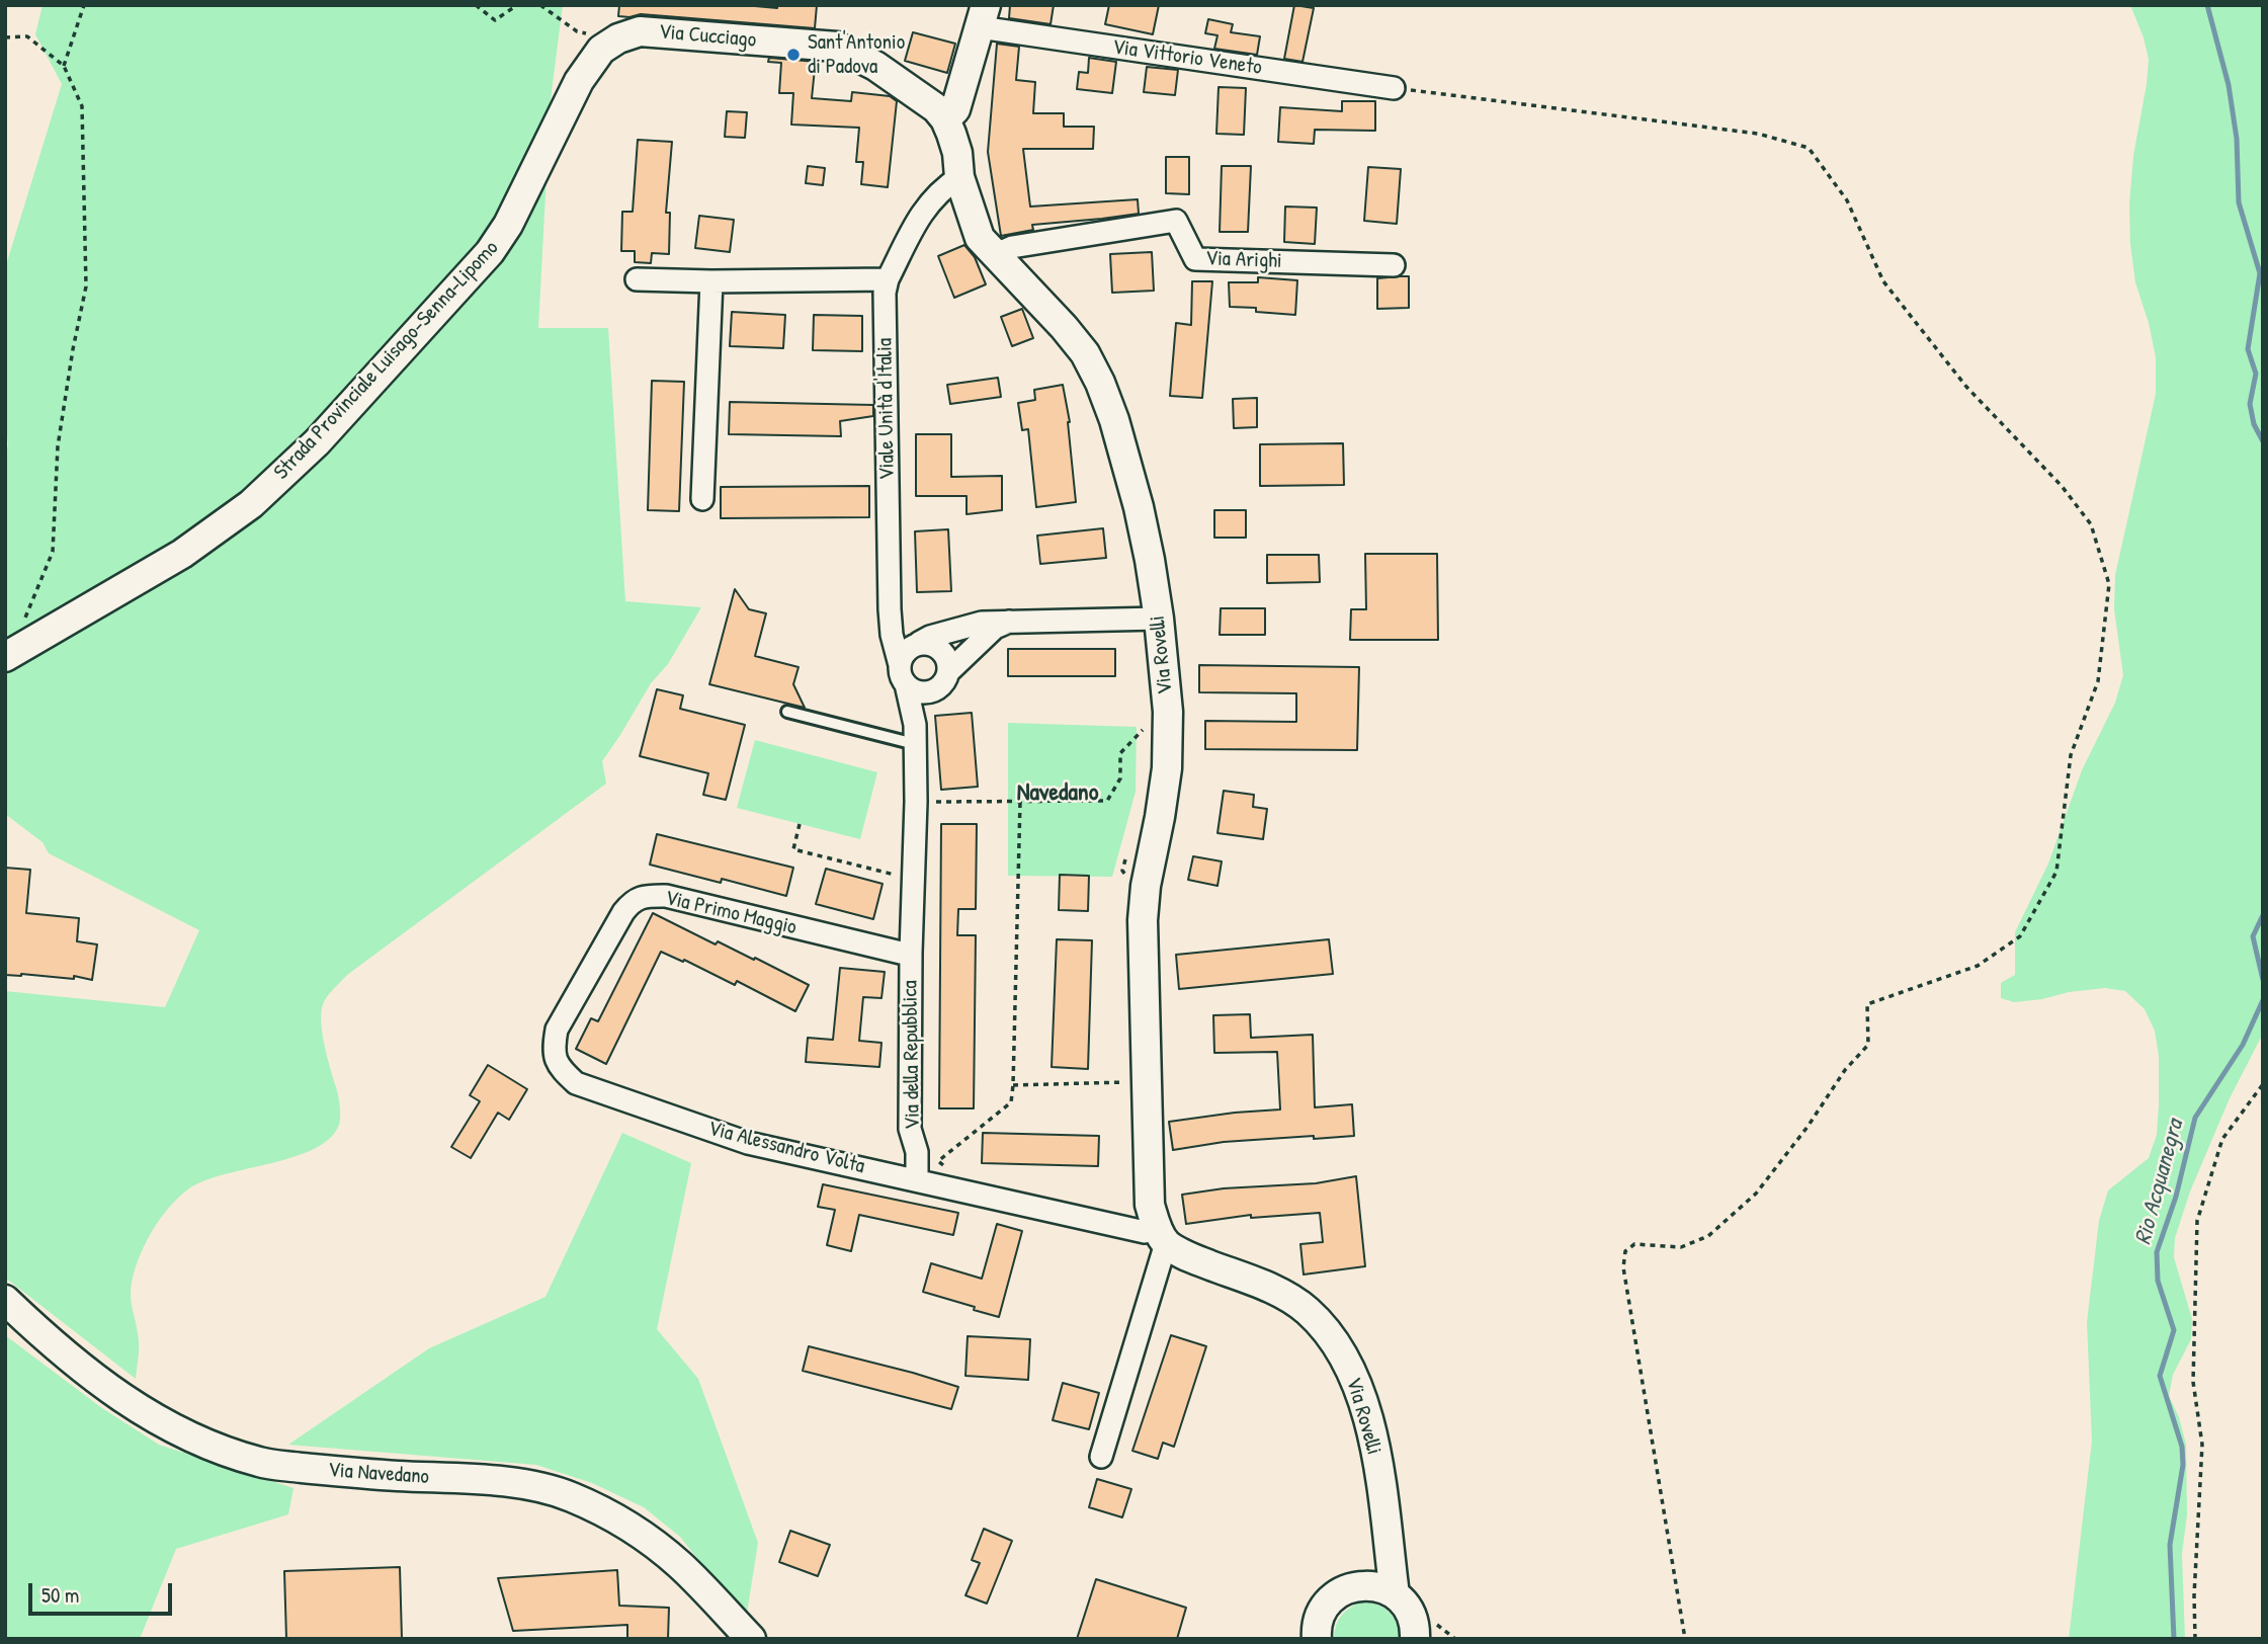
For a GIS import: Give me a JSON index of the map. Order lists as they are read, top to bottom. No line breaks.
{"streets":{"street":["Via Cucciago","Via Vittorio Veneto","Via Arighi","Strada Provinciale Luisago-Senna-Lipomo","Viale Unità d'Italia","Via Rovelli","Via Primo Maggio","Via della Repubblica","Via Alessandro Volta","Via Navedano"]},"crossings":[["Via Cucciago","Strada Provinciale Luisago-Senna-Lipomo"],["Via Cucciago","Via Rovelli"],["Via Arighi","Via Rovelli"],["Viale Unità d'Italia","Via Rovelli"],["Viale Unità d'Italia","Via della Repubblica"],["Via Primo Maggio","Via della Repubblica"],["Via Primo Maggio","Via Alessandro Volta"],["Via della Repubblica","Via Alessandro Volta"]],"districts":["Navedano"],"water":["Rio Acquanegra"],"places":["Sant'Antonio di Padova"],"scale_bar":"50 m"}
